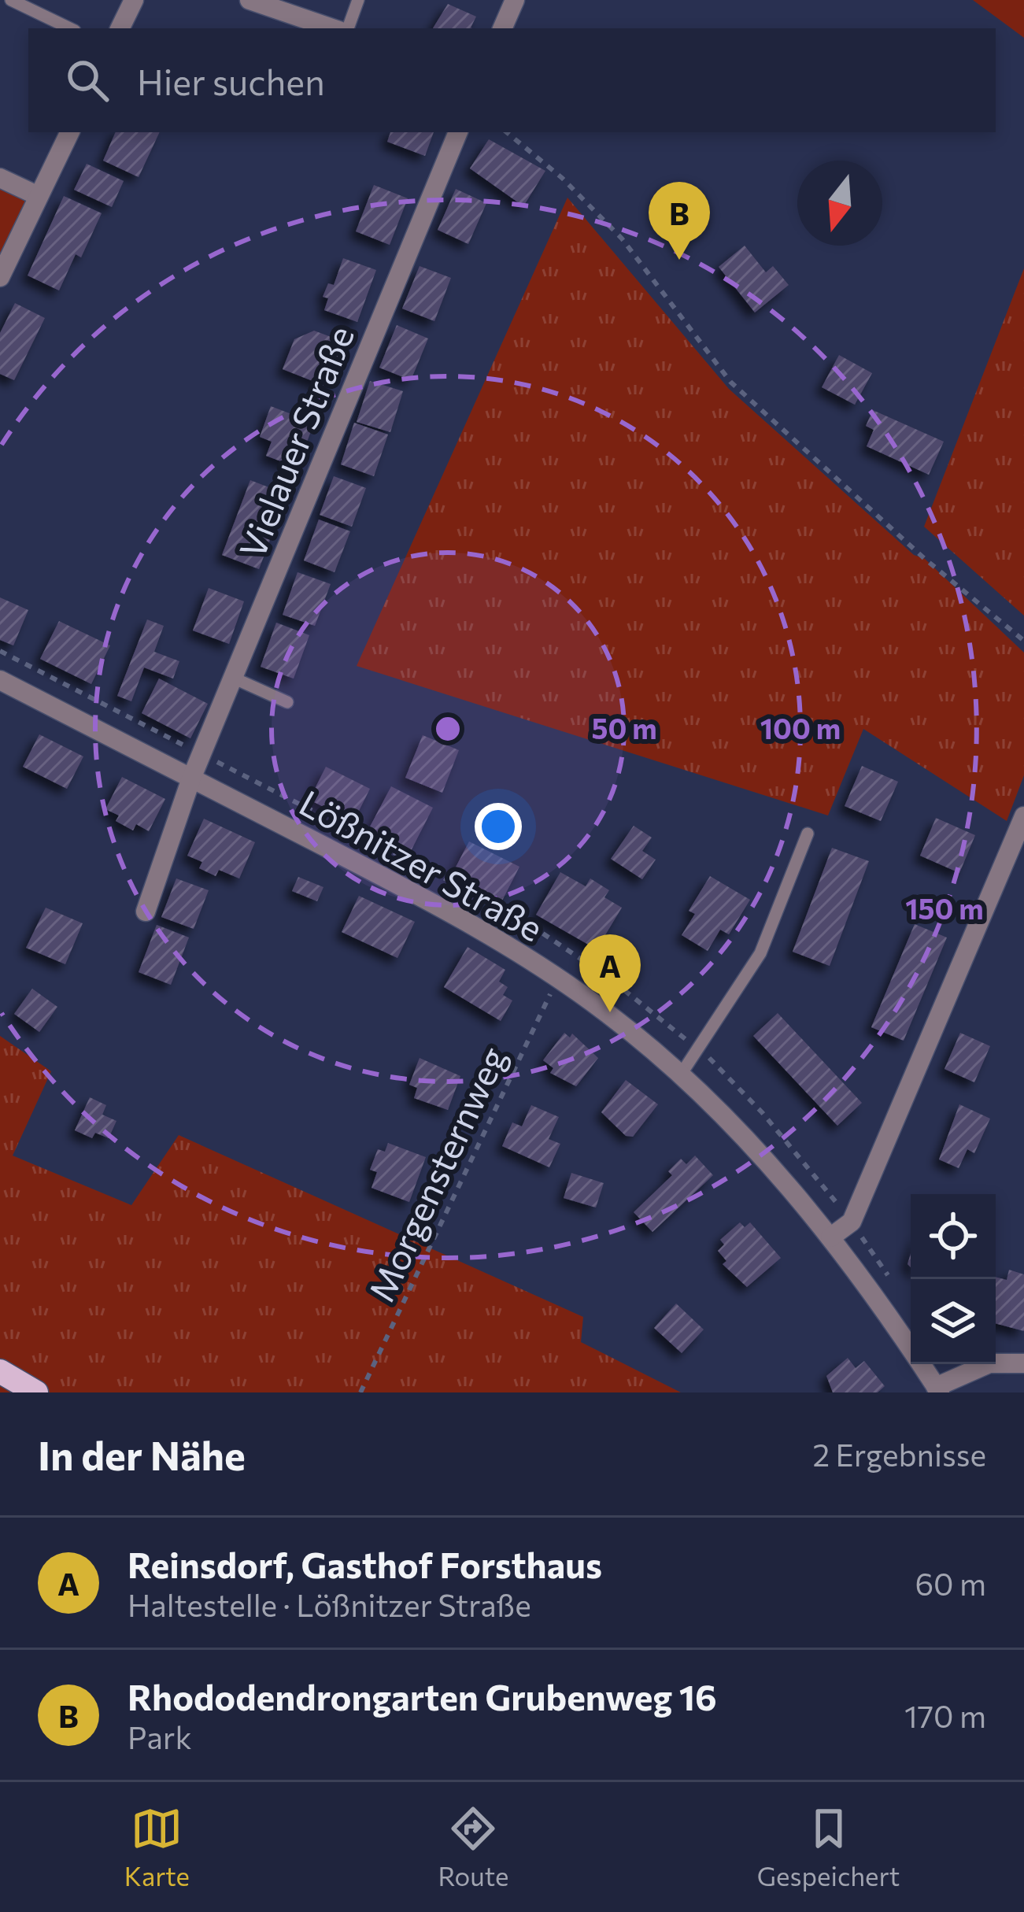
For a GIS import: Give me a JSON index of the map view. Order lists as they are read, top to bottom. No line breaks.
{"streets":{"street":["Vielauer Straße","Lößnitzer Straße"],"path":["Morgensternweg"]},"crossings":[["Vielauer Straße","Lößnitzer Straße"],["Lößnitzer Straße","Morgensternweg"]],"north":"bottom","page":{"search":"Hier suchen","pins":["B","A"],"heading":["In der Nähe","2 Ergebnisse"],"list":[{"mark":"A","name":"Reinsdorf, Gasthof Forsthaus","note":"Haltestelle · Lößnitzer Straße","value":"60 m"},{"mark":"B","name":"Rhododendrongarten Grubenweg 16","note":"Park","value":"170 m"}],"nav":["Karte","Route","Gespeichert"]},"rings":["50 m","100 m","150 m"]}
